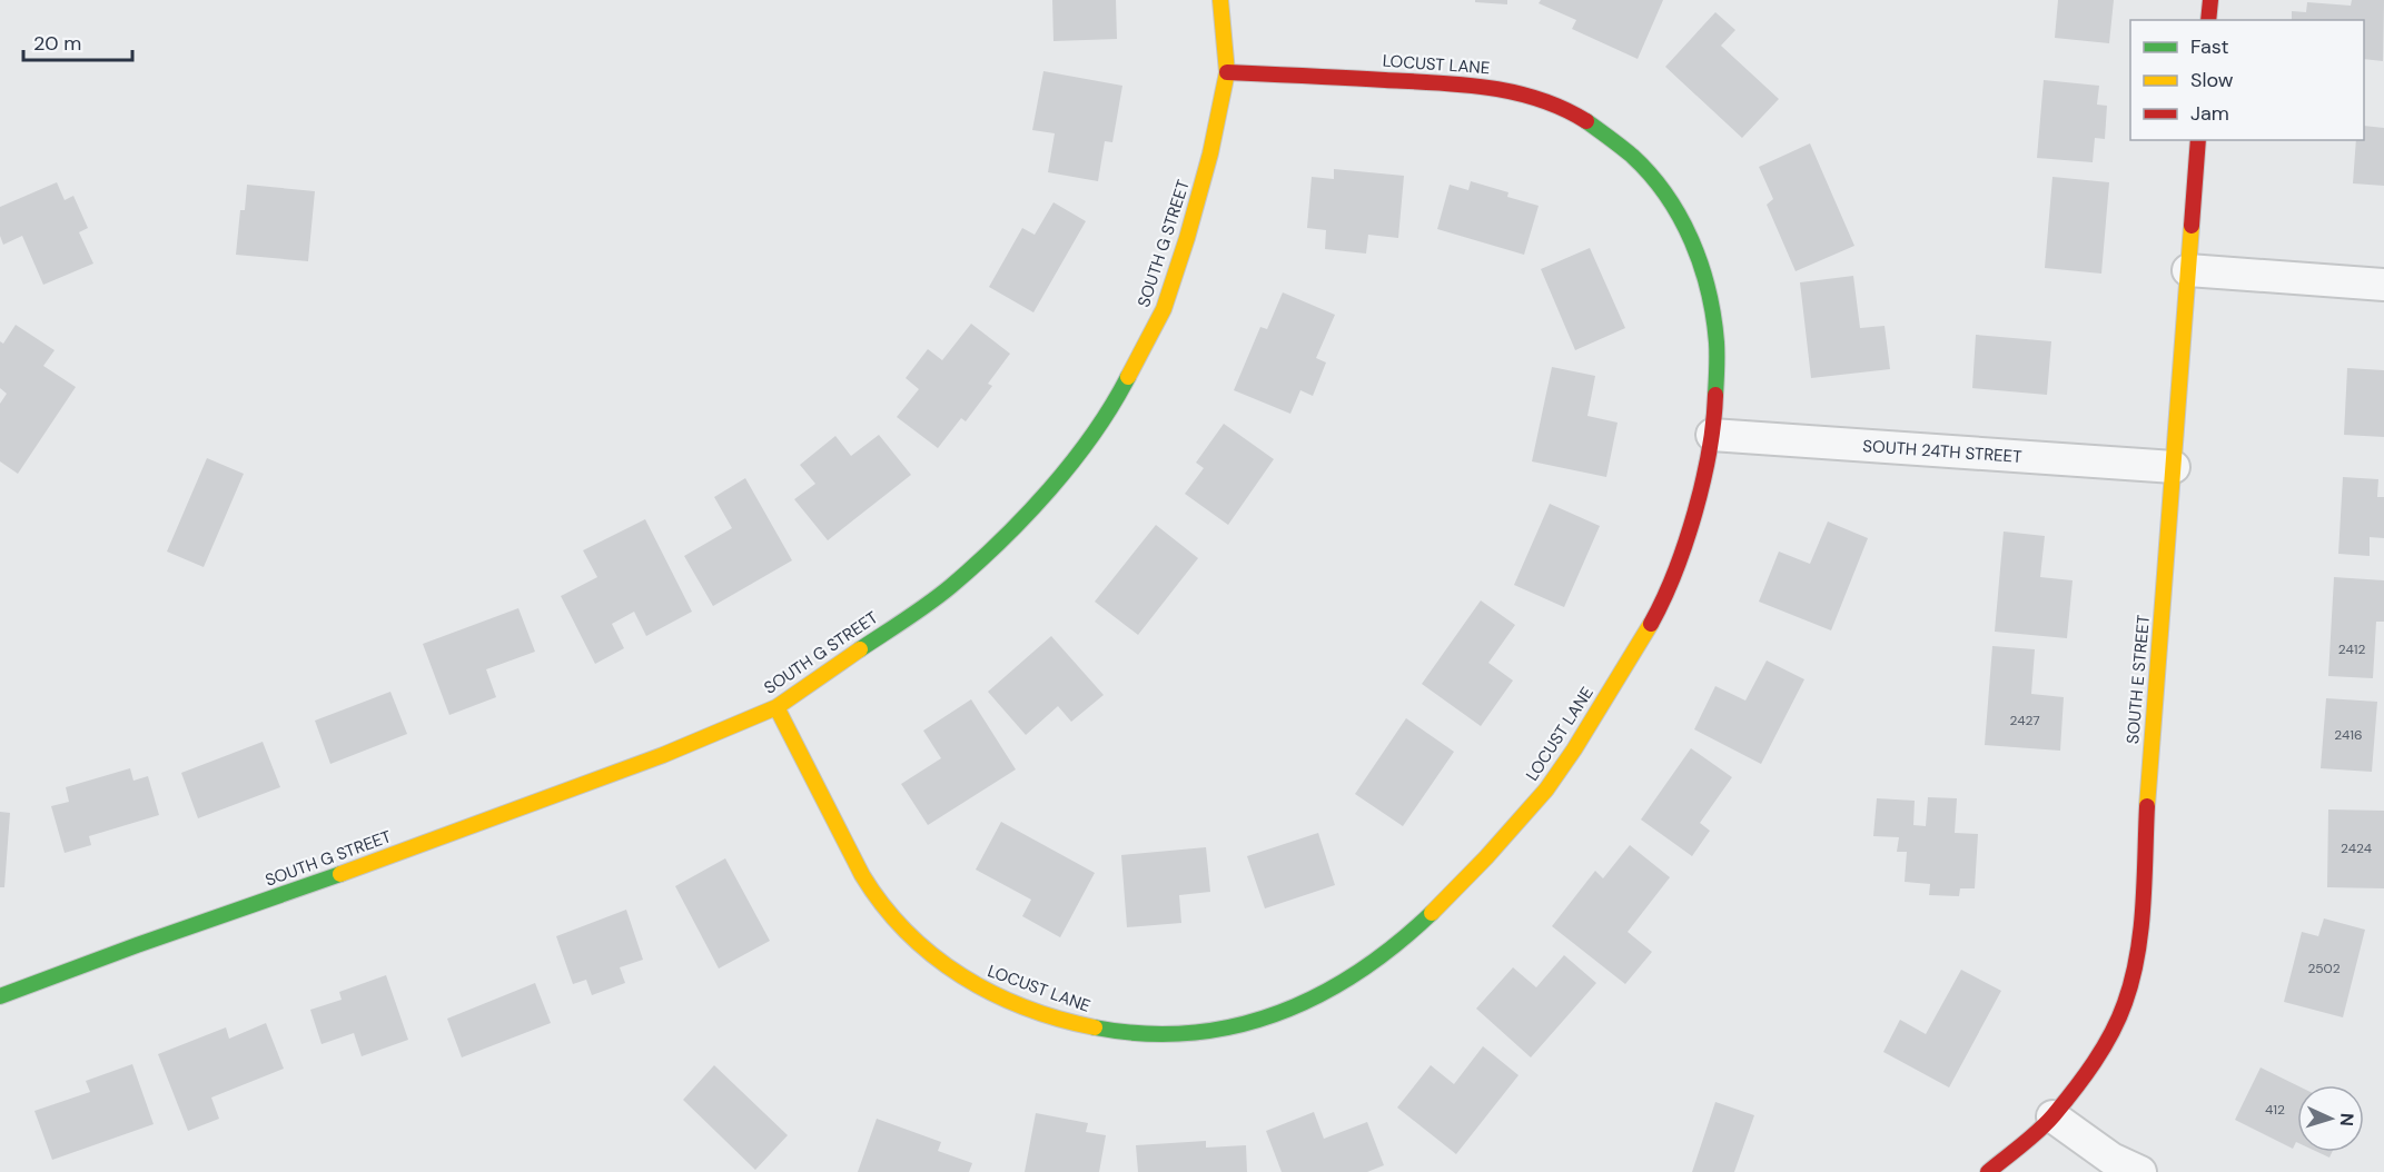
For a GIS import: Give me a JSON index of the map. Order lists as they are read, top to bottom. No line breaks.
{"streets":{"street":["LOCUST LANE","SOUTH G STREET","SOUTH 24TH STREET","SOUTH E STREET"]},"crossings":[["LOCUST LANE","SOUTH G STREET"],["LOCUST LANE","SOUTH 24TH STREET"],["SOUTH 24TH STREET","SOUTH E STREET"]],"house_numbers":["2412","2427","2416","2424","2502","412"],"legend":["Fast","Slow","Jam"],"scale_bar":"20 m","north":"right"}
